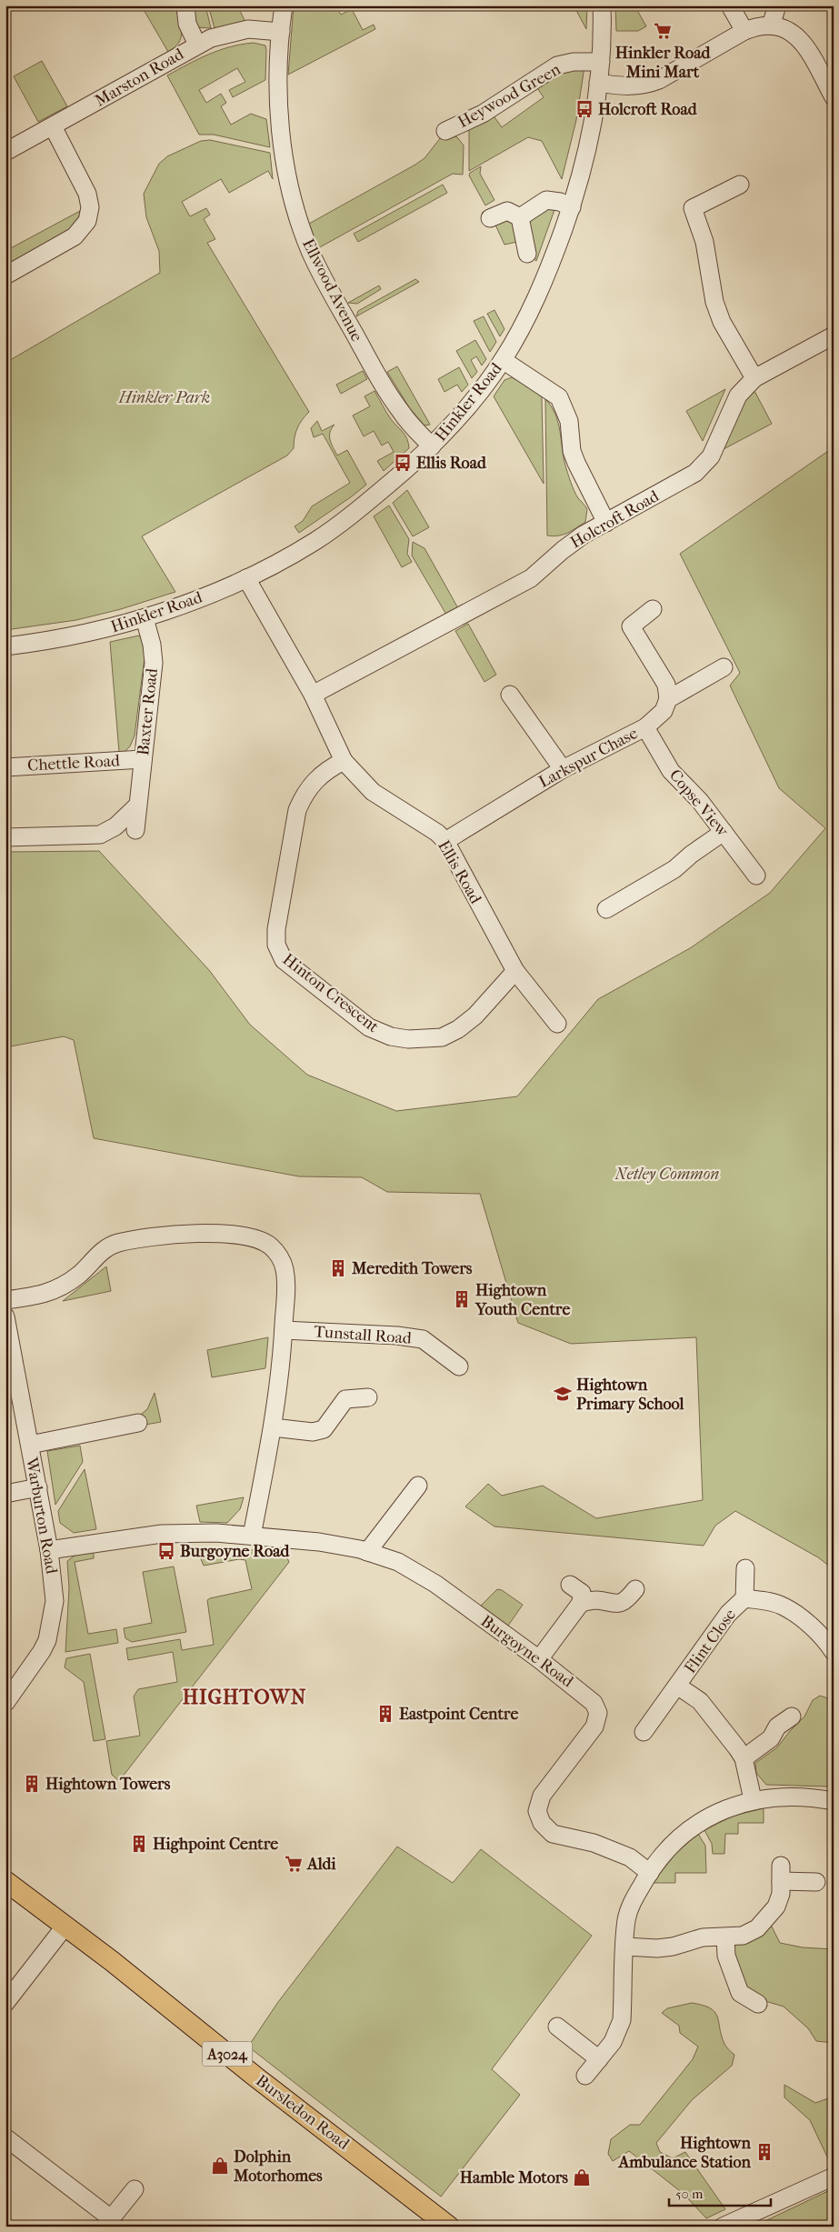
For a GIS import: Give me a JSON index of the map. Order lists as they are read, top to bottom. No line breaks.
{"streets":{"main road":["A3024","Bursledon Road"],"street":["Marston Road","Heywood Green","Ellwood Avenue","Hinkler Road","Holcroft Road","Baxter Road","Larkspur Chase","Chettle Road","Copse View","Ellis Road","Hinton Crescent","Tunstall Road","Warburton Road","Flint Close","Burgoyne Road"]},"crossings":[["Marston Road","Ellwood Avenue"],["Heywood Green","Hinkler Road"],["Ellwood Avenue","Hinkler Road"],["Hinkler Road","Baxter Road"],["Hinkler Road","Ellis Road"],["Holcroft Road","Ellis Road"],["Baxter Road","Chettle Road"],["Larkspur Chase","Copse View"],["Larkspur Chase","Ellis Road"],["Ellis Road","Hinton Crescent"],["Warburton Road","Burgoyne Road"]],"districts":["HIGHTOWN"],"parks":["Hinkler Park","Netley Common"],"places":{"supermarket":["Hinkler Road Mini Mart","Aldi"],"bus stop":["Holcroft Road","Ellis Road","Burgoyne Road"],"building":["Meredith Towers","Hightown Youth Centre","Eastpoint Centre","Hightown Towers","Highpoint Centre","Hightown Ambulance Station"],"school or university":["Hightown Primary School"],"shop":["Dolphin Motorhomes","Hamble Motors"]},"scale_bar":"50 m"}
